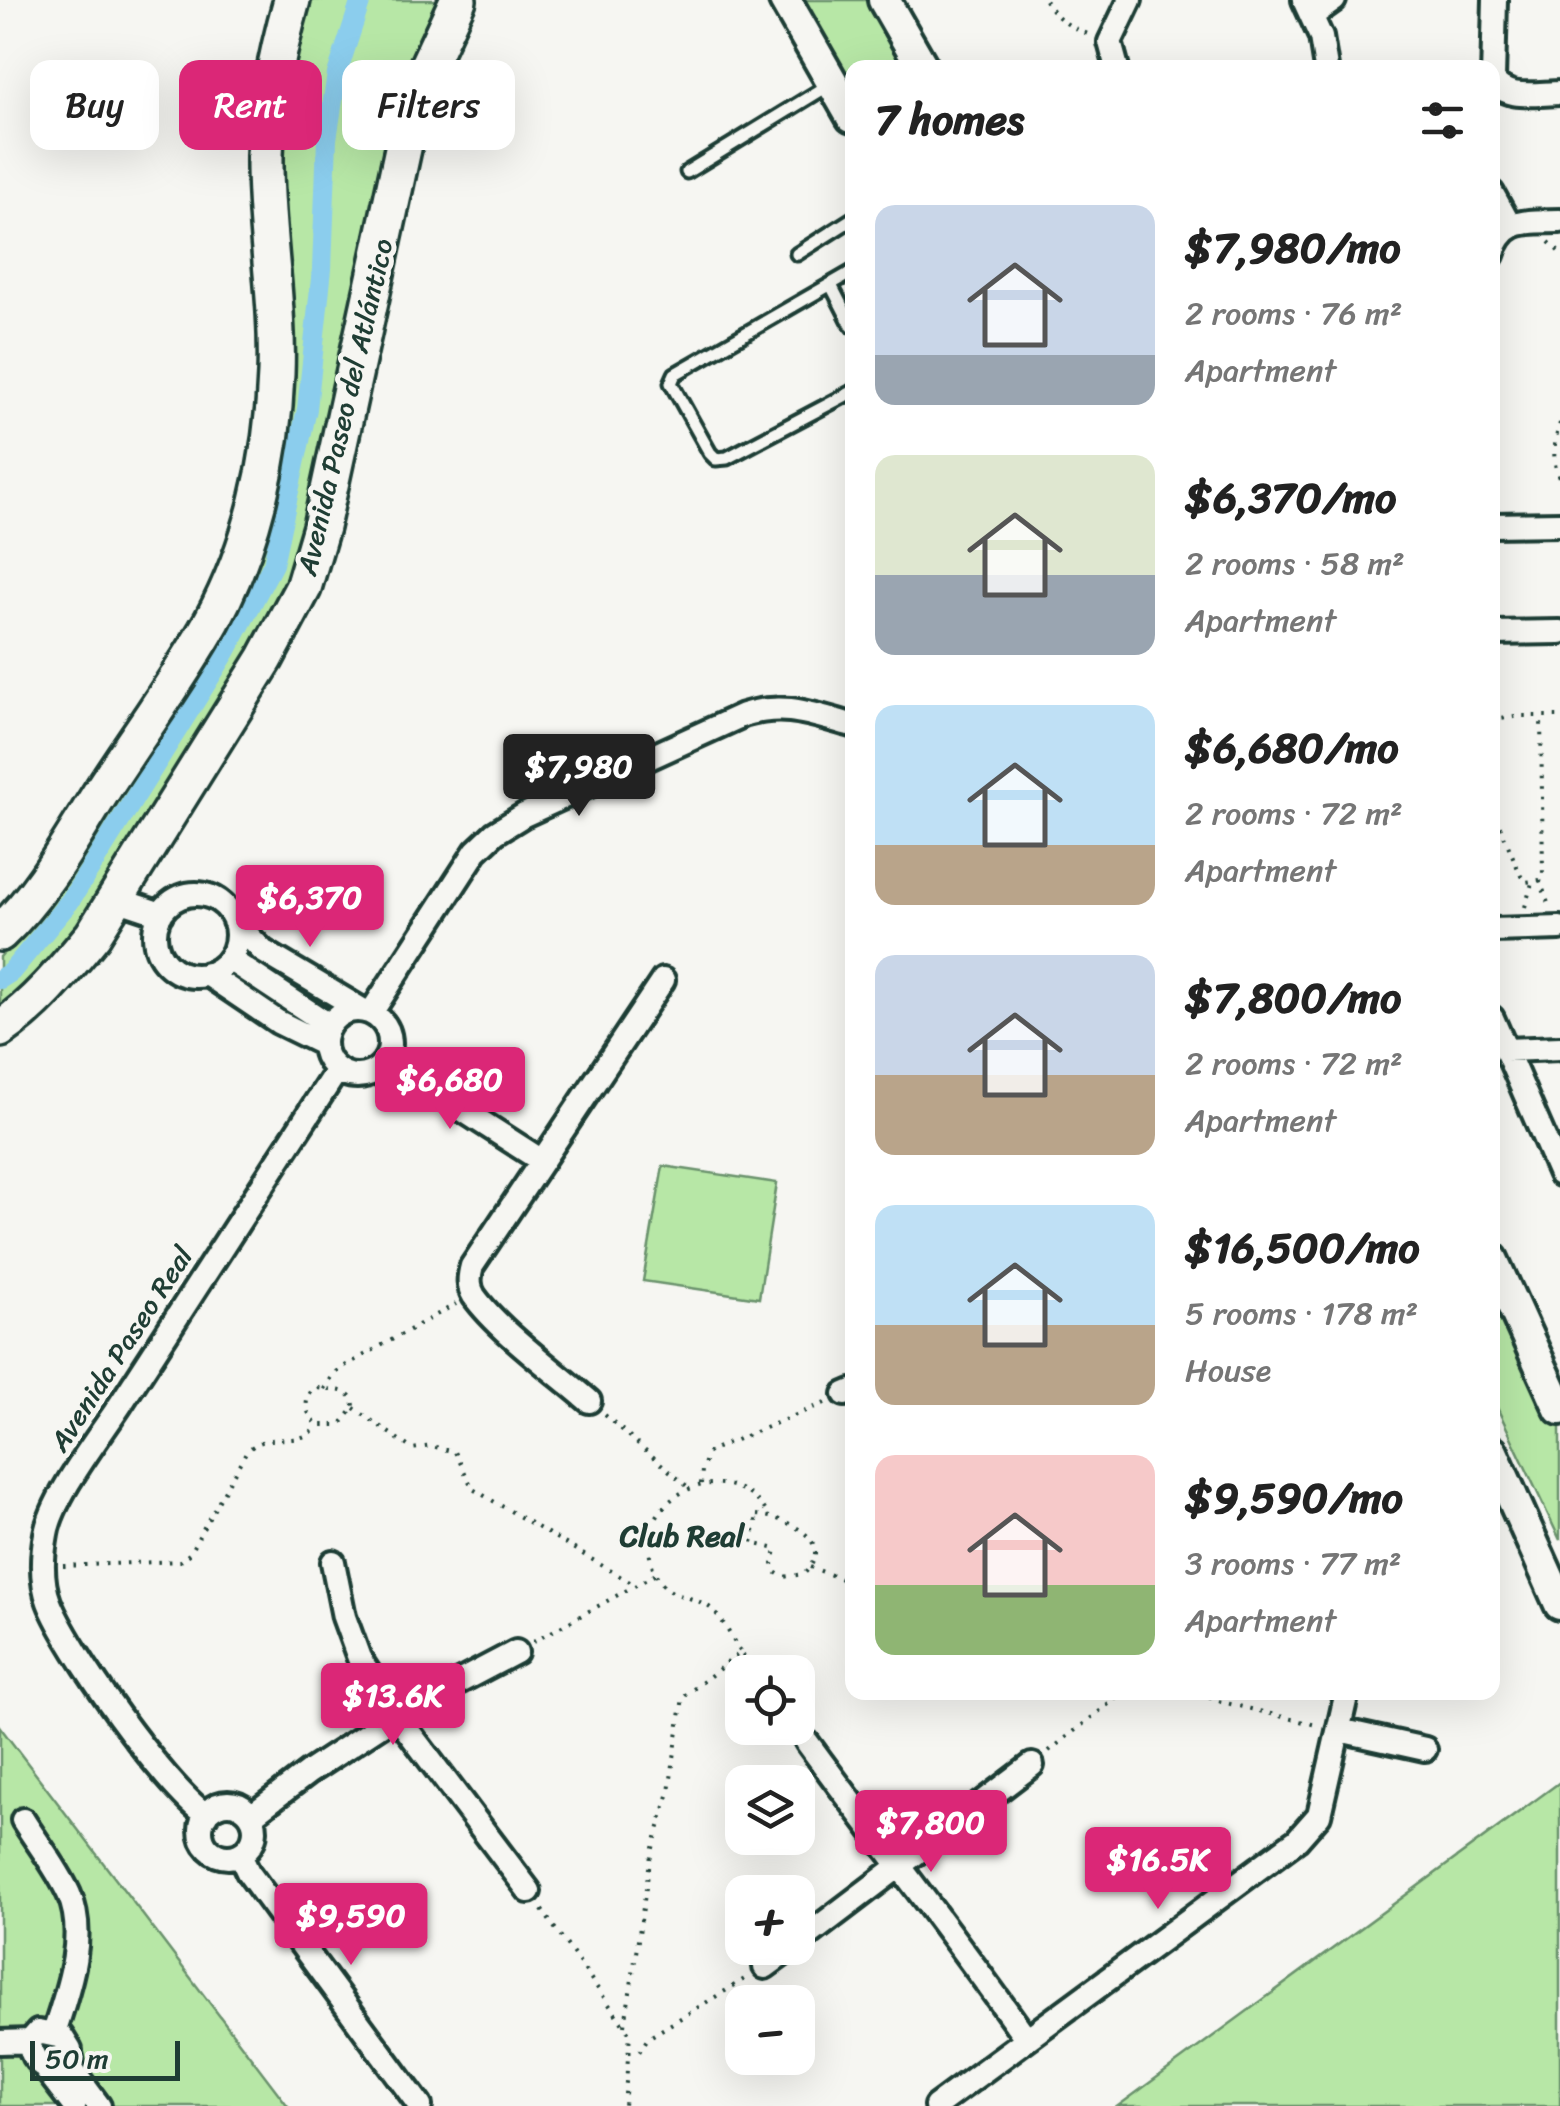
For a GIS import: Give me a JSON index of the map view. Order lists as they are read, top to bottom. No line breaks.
{"streets":{"main road":["Avenida Paseo del Atlántico"],"street":["Avenida Paseo Real"]},"districts":["Club Real"],"scale_bar":"50 m","page":{"chip":["Buy","Rent","Filters"],"heading":"7 homes","list":[{"name":"$7,980/mo","note":"2 rooms · 76 m² · Apartment"},{"name":"$6,370/mo","note":"2 rooms · 58 m² · Apartment"},{"name":"$6,680/mo","note":"2 rooms · 72 m² · Apartment"},{"name":"$7,800/mo","note":"2 rooms · 72 m² · Apartment"},{"name":"$16,500/mo","note":"5 rooms · 178 m² · House"},{"name":"$9,590/mo","note":"3 rooms · 77 m² · Apartment"}],"price":["$7,980","$6,370","$6,680","$13.6K","$7,800","$16.5K","$9,590"],"map_buttons":["+","−"],"scale":"50 m"}}
